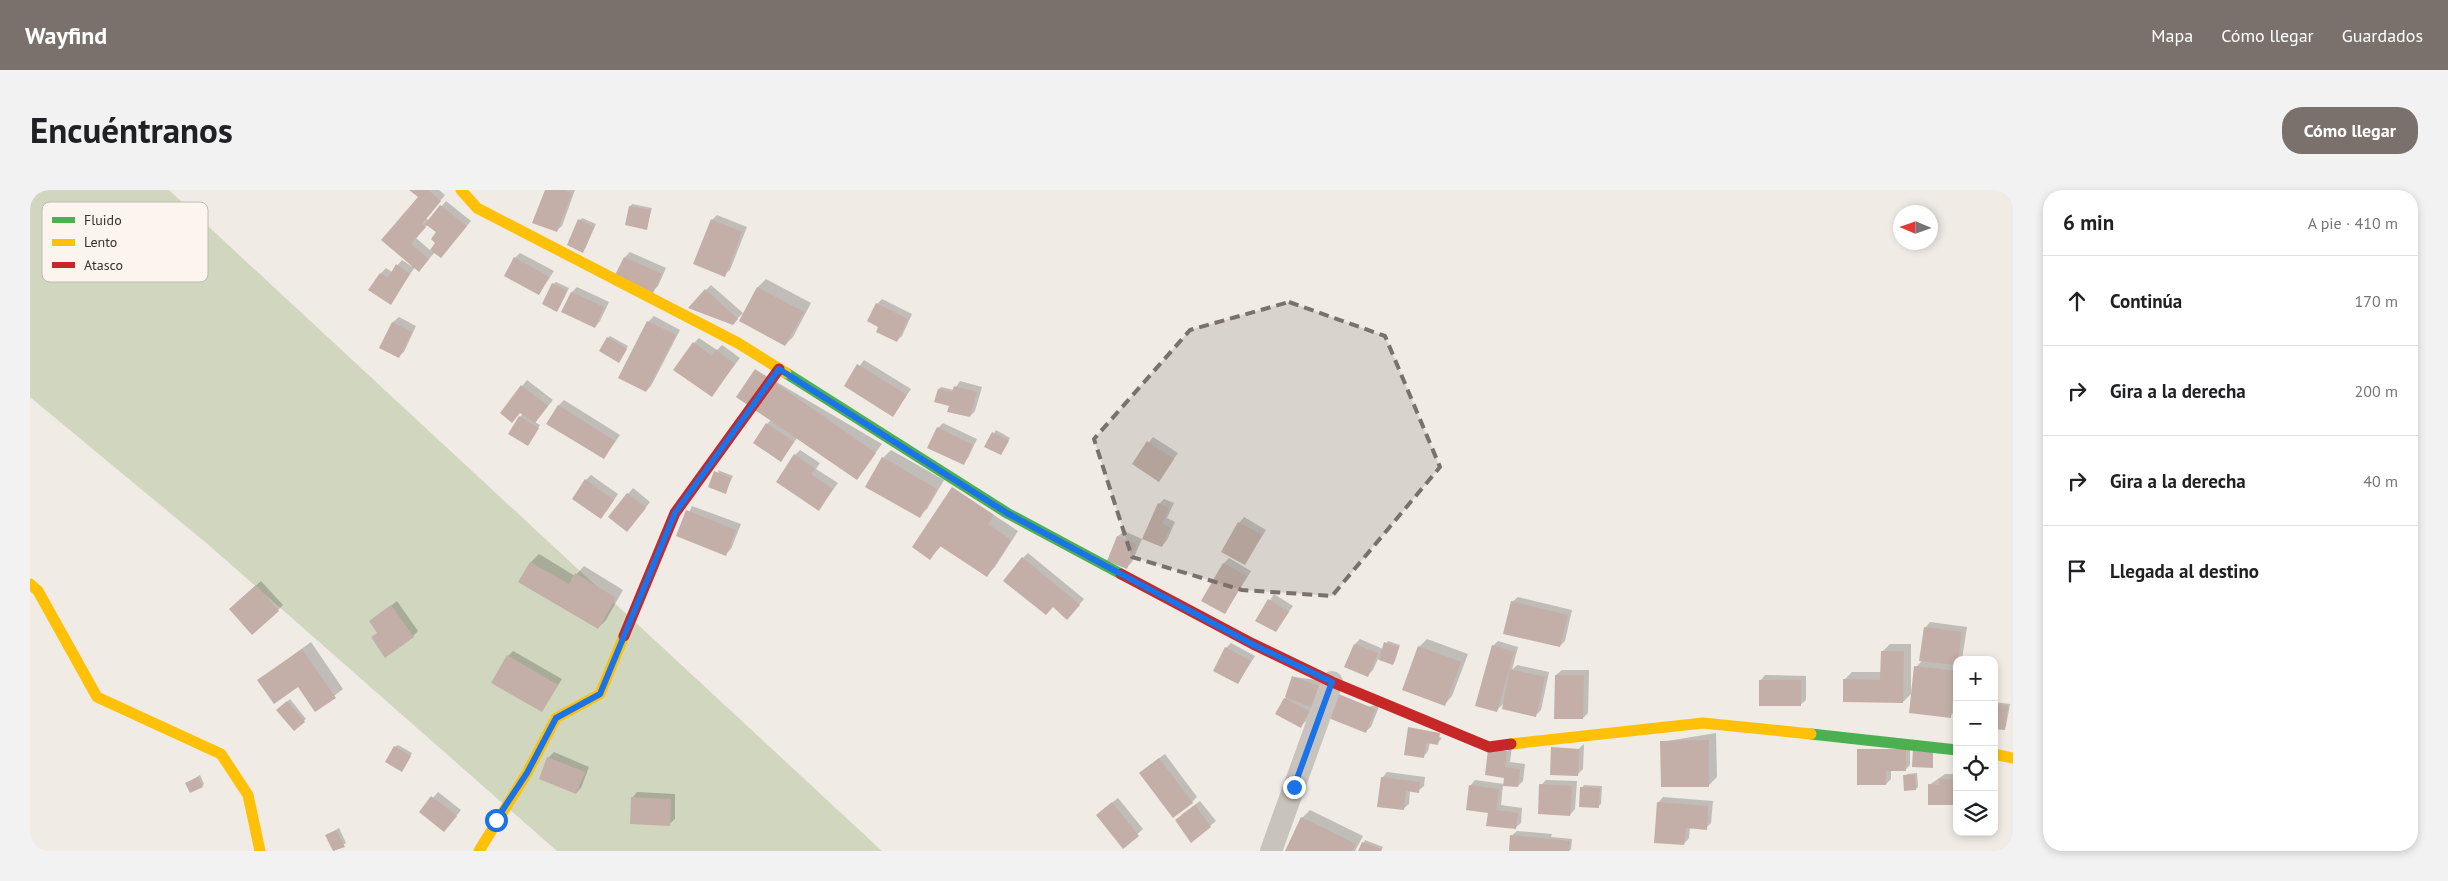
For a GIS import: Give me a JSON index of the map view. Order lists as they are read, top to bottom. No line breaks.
{"legend":["Fluido","Lento","Atasco"],"north":"left","page":{"header":"Wayfind","nav":["Mapa","Cómo llegar","Guardados"],"title":"Encuéntranos","buttons":"Cómo llegar","heading":["6 min","A pie · 410 m"],"list":[["Continúa","170 m"],["Gira a la derecha","200 m"],["Gira a la derecha","40 m"],"Llegada al destino"],"map_buttons":["+","−"]}}
